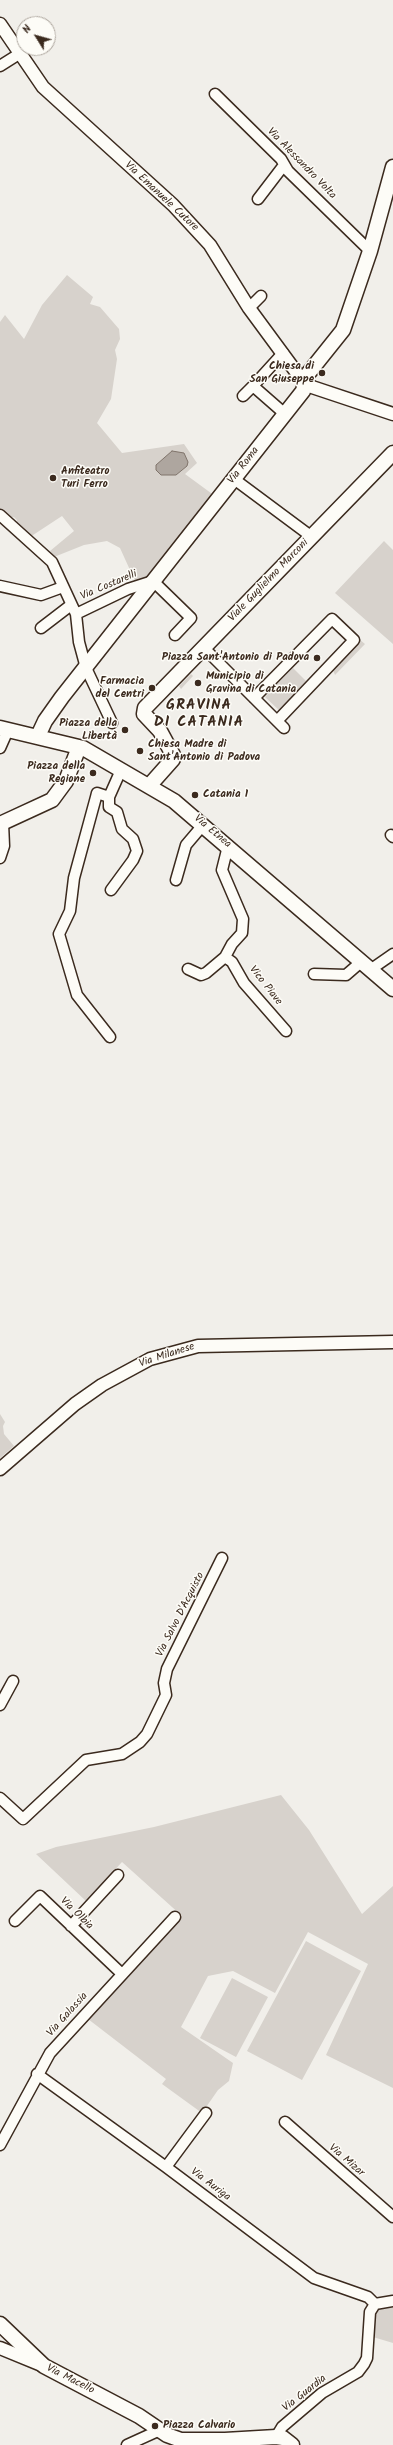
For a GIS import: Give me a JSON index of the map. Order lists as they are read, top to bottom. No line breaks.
{"streets":{"main road":["Via Roma","Viale Guglielmo Marconi","Via Etnea","Via Macello"],"street":["Via Alessandro Volta","Via Emanuele Cutore","Via Costarelli","Vico Piave","Via Milanese","Via Salvo D'Acquisto","Via Olbia","Via Galassia","Via Mizar","Via Auriga","Via Guardia"]},"crossings":[["Via Alessandro Volta","Via Roma"],["Via Emanuele Cutore","Via Roma"],["Via Roma","Via Costarelli"],["Via Roma","Via Etnea"],["Viale Guglielmo Marconi","Via Etnea"],["Via Olbia","Via Galassia"],["Via Galassia","Via Auriga"],["Via Auriga","Via Guardia"],["Via Macello","Via Guardia"]],"districts":["GRAVINA DI CATANIA"],"places":["Chiesa di San Giuseppe","Anfiteatro Turi Ferro","Piazza Sant'Antonio di Padova","Municipio di Gravina di Catania","Farmacia del Centri","Piazza della Libertà","Chiesa Madre di Sant'Antonio di Padova","Piazza della Regione","Catania 1","Piazza Calvario"],"north":"top left"}
